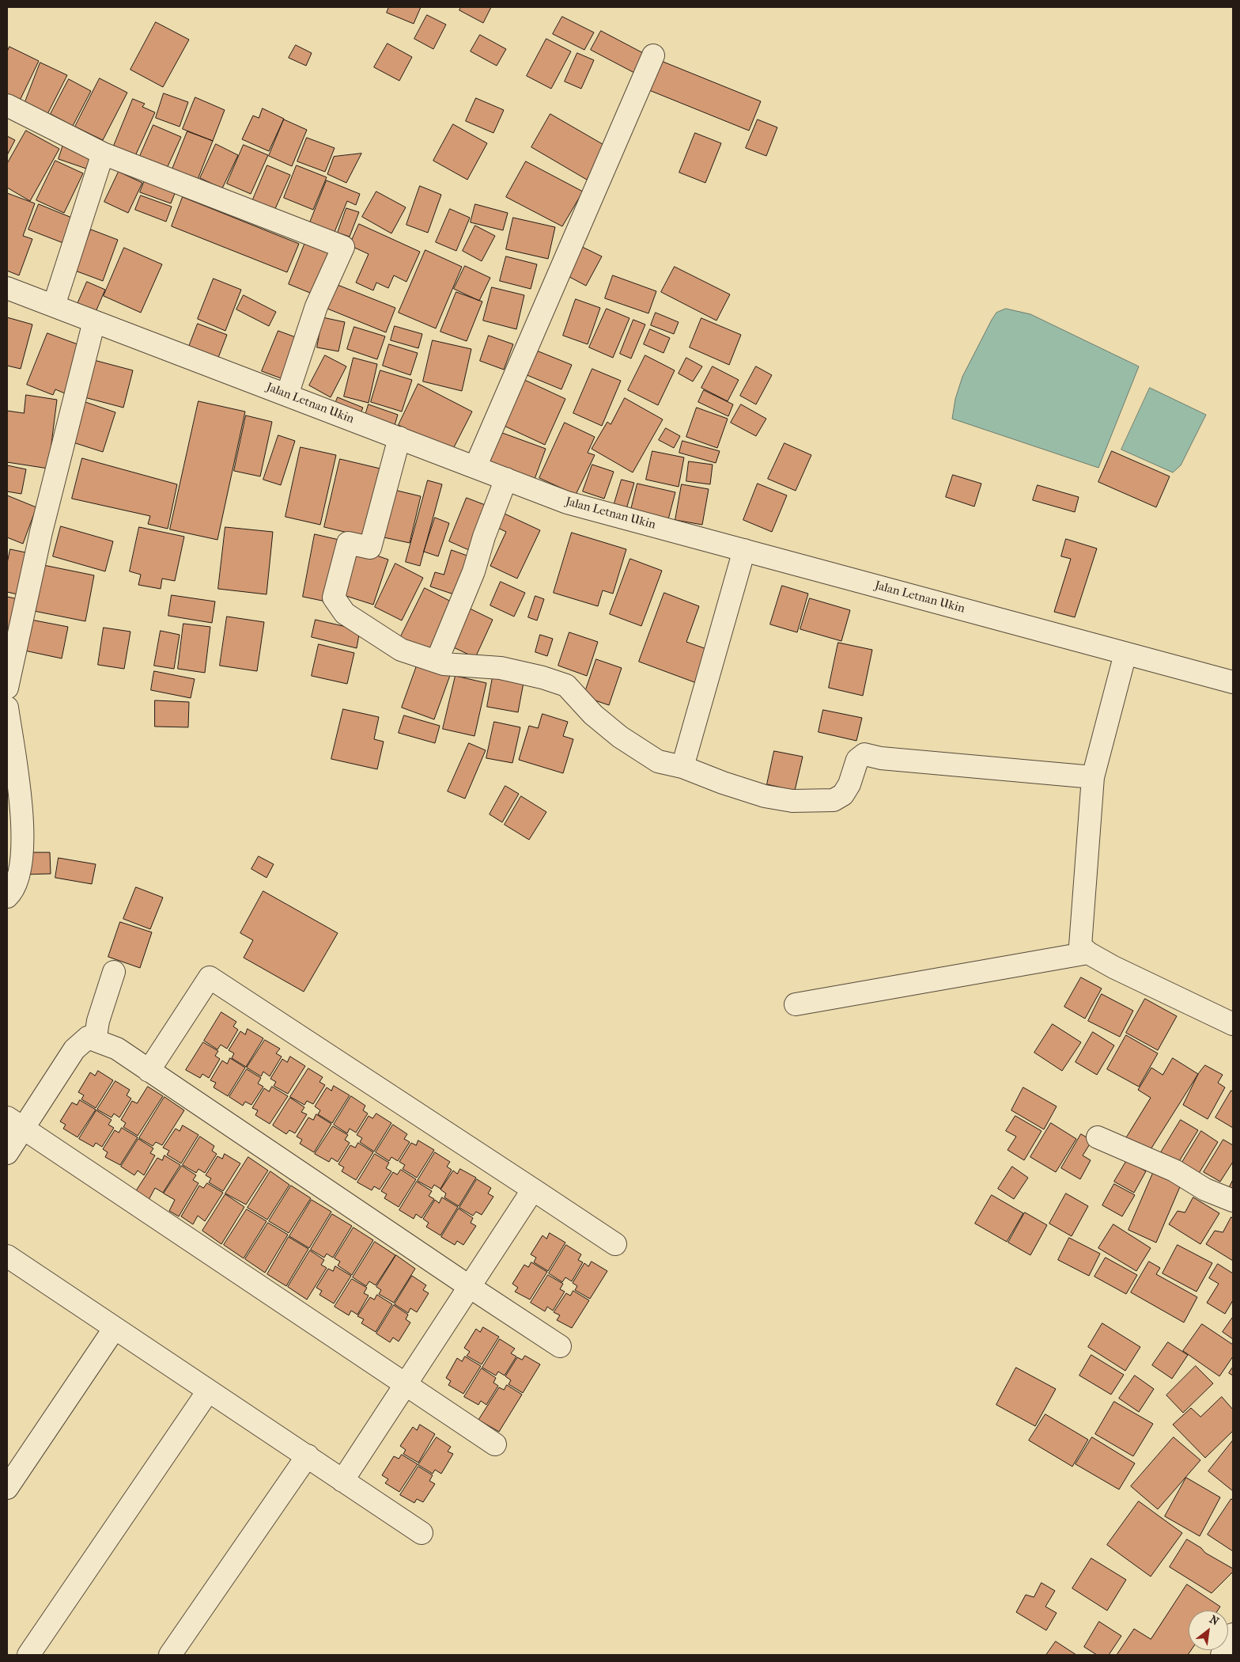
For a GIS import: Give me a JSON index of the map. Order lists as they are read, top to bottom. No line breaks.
{"streets":{"street":["Jalan Letnan Ukin"]},"north":"top right"}
